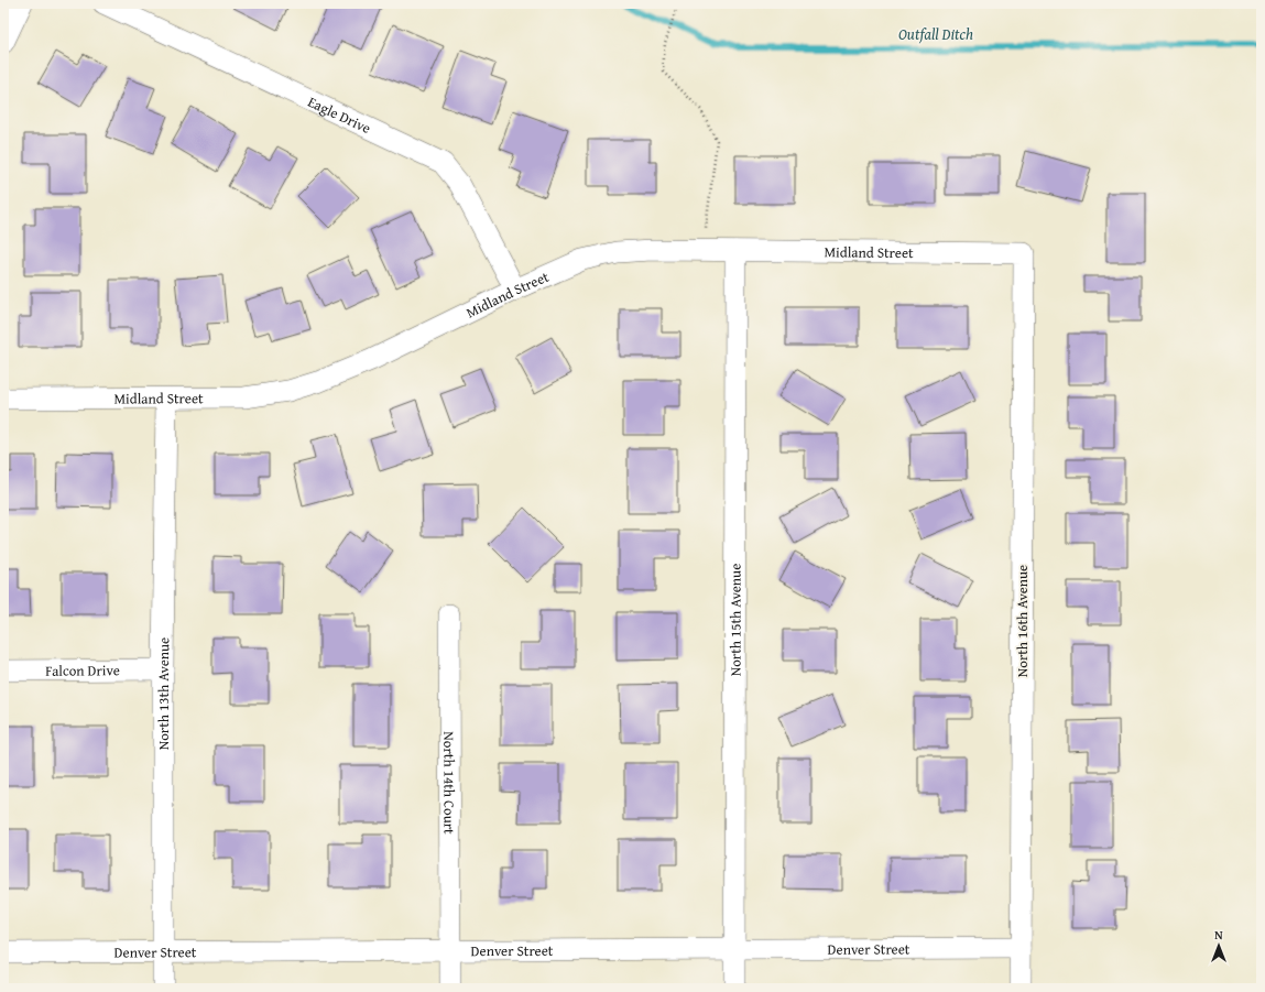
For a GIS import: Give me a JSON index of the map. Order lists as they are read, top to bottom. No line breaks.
{"streets":{"street":["Eagle Drive","Midland Street","North 15th Avenue","North 16th Avenue","Falcon Drive","North 13th Avenue","North 14th Court","Denver Street"]},"crossings":[["Eagle Drive","Midland Street"],["Midland Street","North 15th Avenue"],["Midland Street","North 16th Avenue"],["Midland Street","North 13th Avenue"],["North 15th Avenue","Denver Street"],["North 16th Avenue","Denver Street"],["Falcon Drive","North 13th Avenue"],["North 13th Avenue","Denver Street"],["North 14th Court","Denver Street"]],"water":["Outfall Ditch"],"north":"top"}
